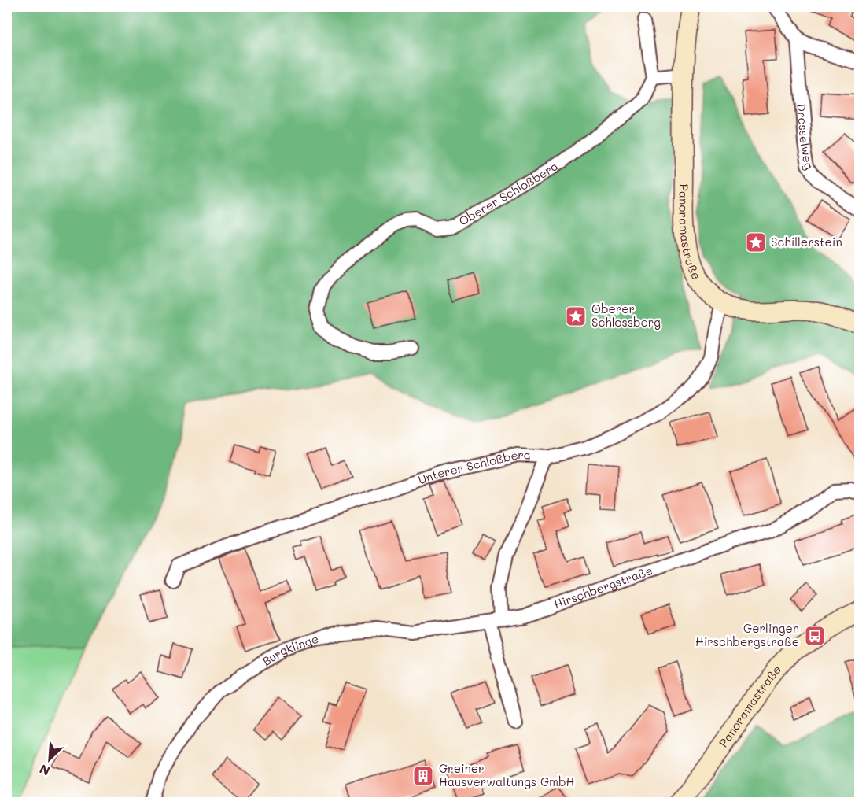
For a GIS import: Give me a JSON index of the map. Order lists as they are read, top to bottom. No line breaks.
{"streets":{"main road":["Panoramastraße"],"street":["Drosselweg","Oberer Schloßberg","Unterer Schloßberg","Hirschbergstraße","Burgklinge"]},"crossings":[["Panoramastraße","Unterer Schloßberg"],["Hirschbergstraße","Burgklinge"]],"places":{"place":["Schillerstein","Oberer Schlossberg"],"bus stop":["Gerlingen Hirschbergstraße"],"building":["Greiner Hausverwaltungs GmbH"]},"north":"bottom left"}
